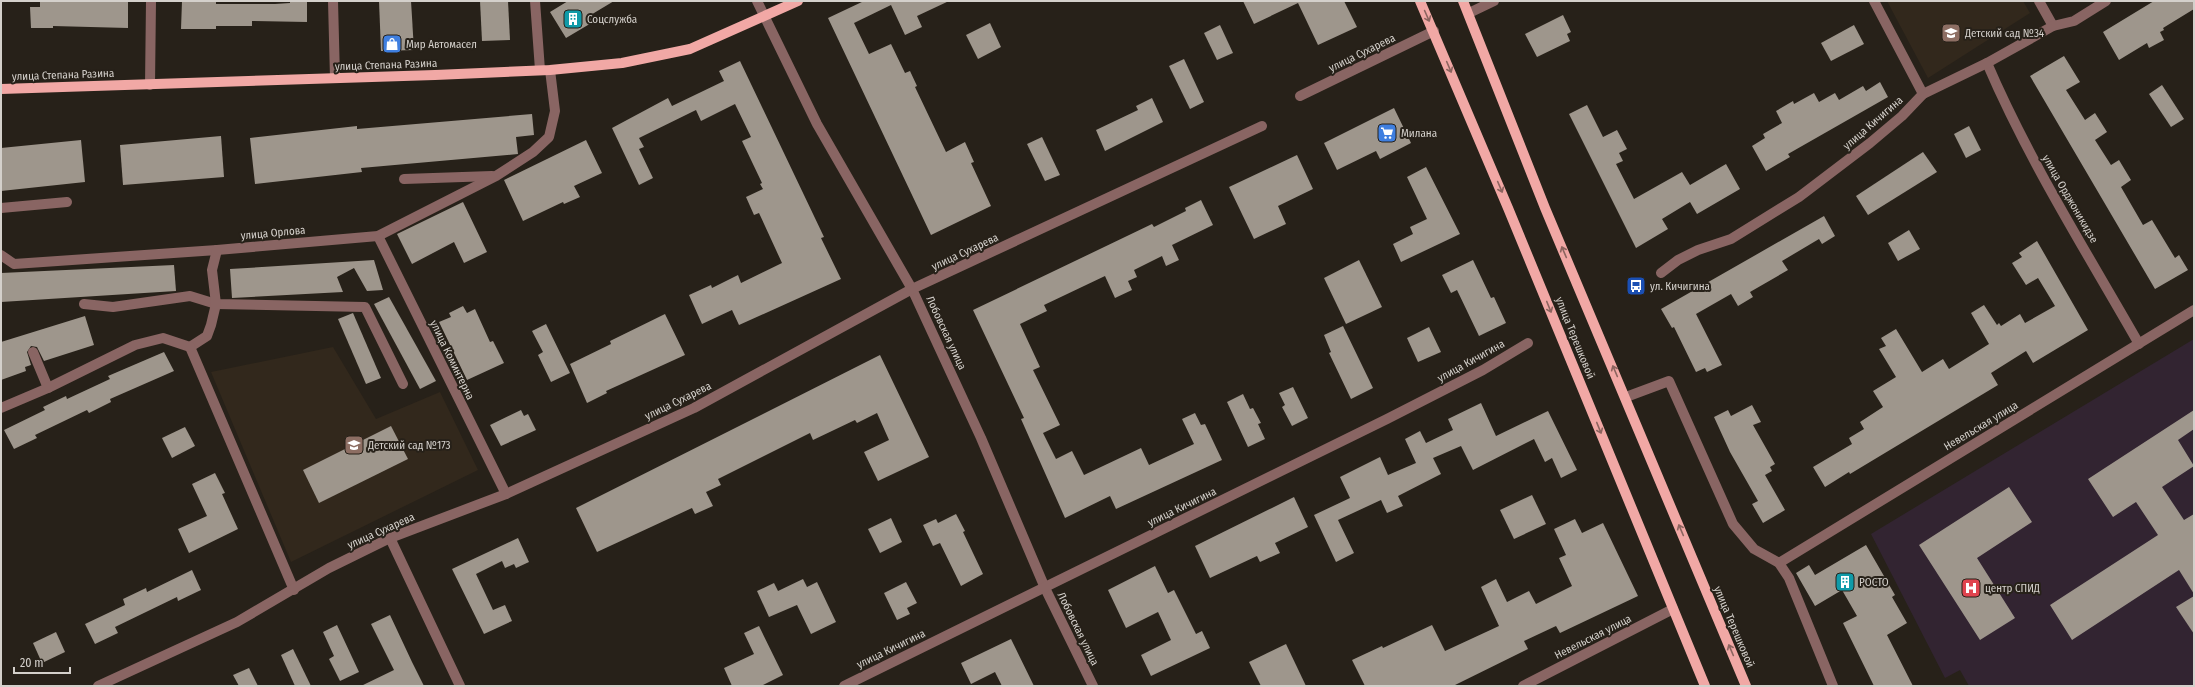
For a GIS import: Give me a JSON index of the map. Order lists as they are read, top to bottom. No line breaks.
{"streets":{"main road":["улица Степана Разина","улица Терешковой"],"street":["улица Сухарева","улица Кичигина","улица Орджоникидзе","улица Орлова","Лобовская улица","улица Коминтерна","Невельская улица"]},"crossings":[["улица Сухарева","Лобовская улица"],["улица Сухарева","улица Терешковой"],["улица Сухарева","улица Коминтерна"],["улица Степана Разина","улица Орлова"],["улица Степана Разина","Лобовская улица"],["улица Кичигина","улица Орджоникидзе"],["улица Кичигина","Лобовская улица"],["улица Орджоникидзе","Невельская улица"],["улица Орлова","улица Коминтерна"],["улица Терешковой","Невельская улица"]],"places":{"building":["Соцслужба","РОСТО"],"school or university":["Детский сад №34","Детский сад №173"],"shop":["Мир Автомасел"],"supermarket":["Милана"],"bus stop":["ул. Кичигина"],"hospital":["центр СПИД"]},"scale_bar":"20 m"}
